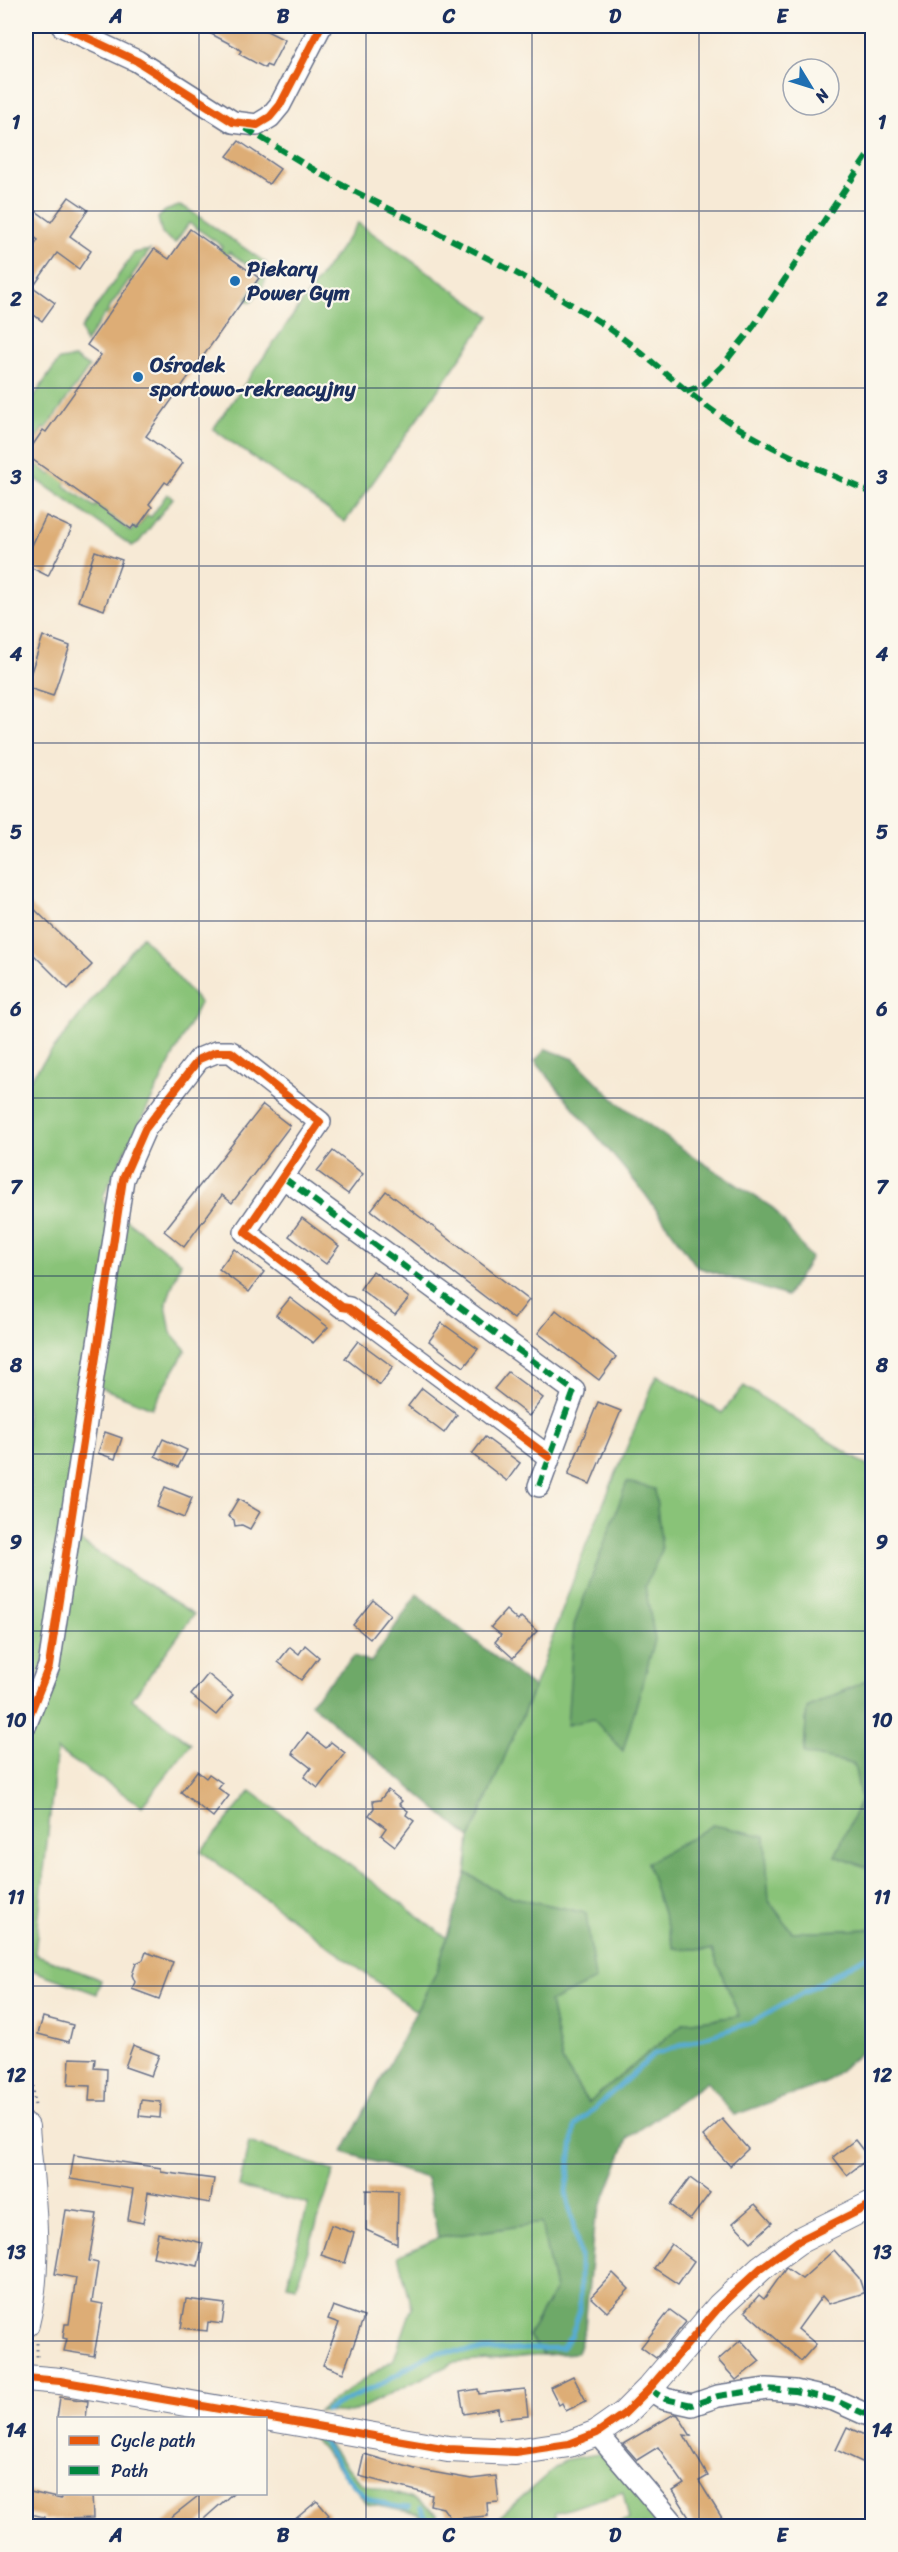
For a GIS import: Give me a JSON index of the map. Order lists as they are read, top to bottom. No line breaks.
{"places":["Piekary Power Gym","Ośrodek sportowo-rekreacyjny"],"legend":["Cycle path","Path"],"north":"bottom right","grid":{"columns":["A","B","C","D","E"],"rows":["1","2","3","4","5","6","7","8","9","10","11","12","13","14"]}}
